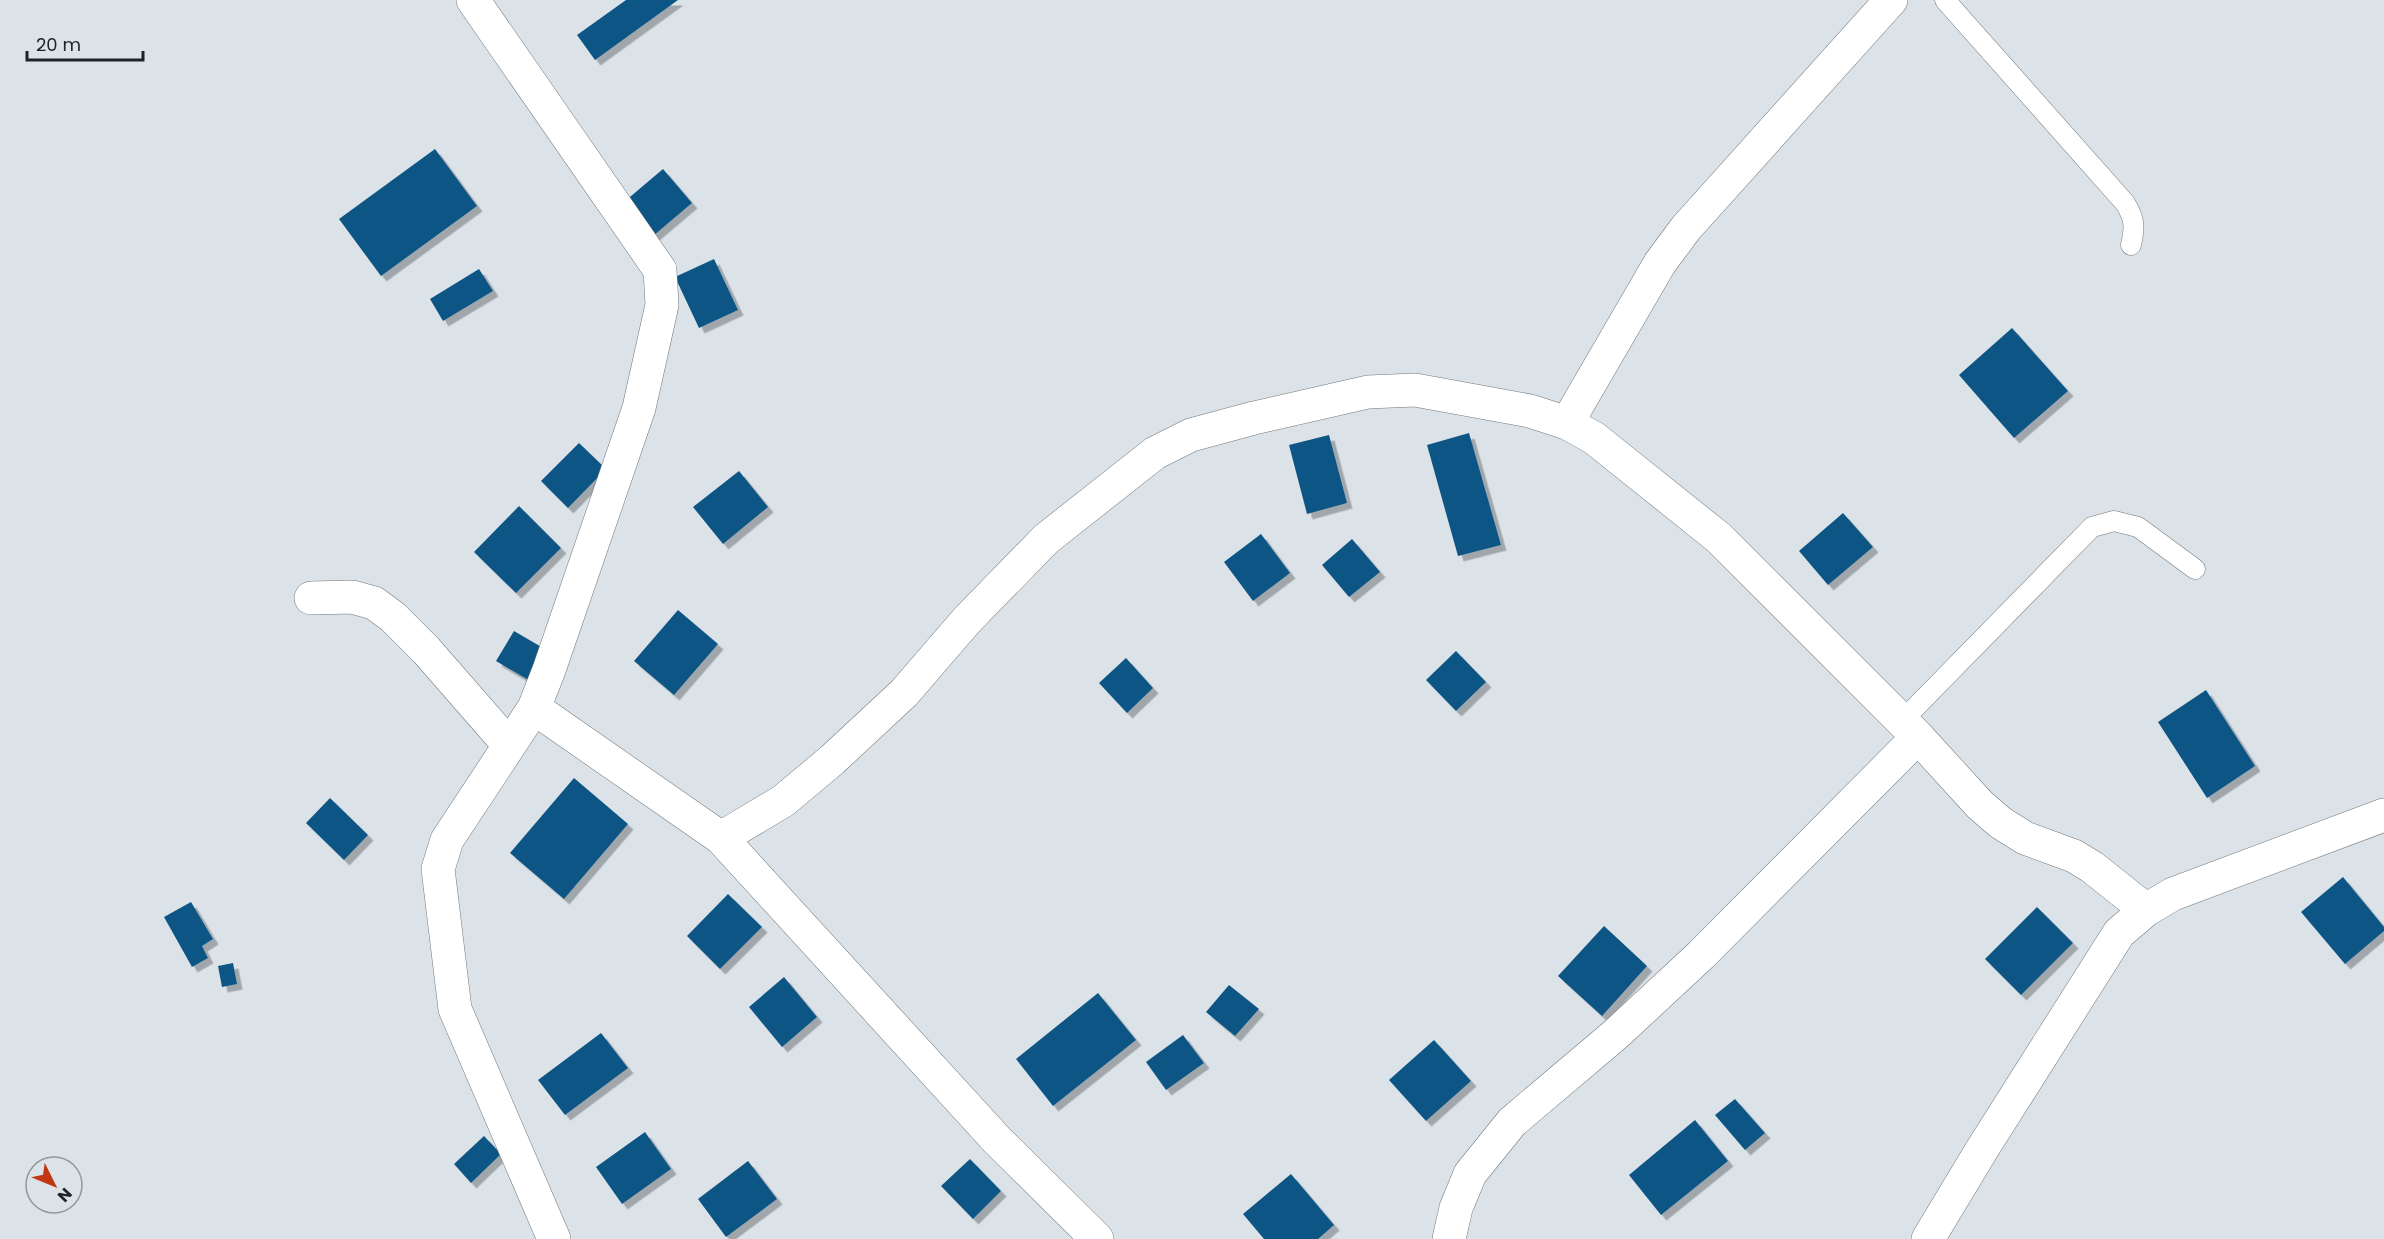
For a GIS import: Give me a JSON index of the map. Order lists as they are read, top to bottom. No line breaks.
{"scale_bar":"20 m","north":"bottom right"}
